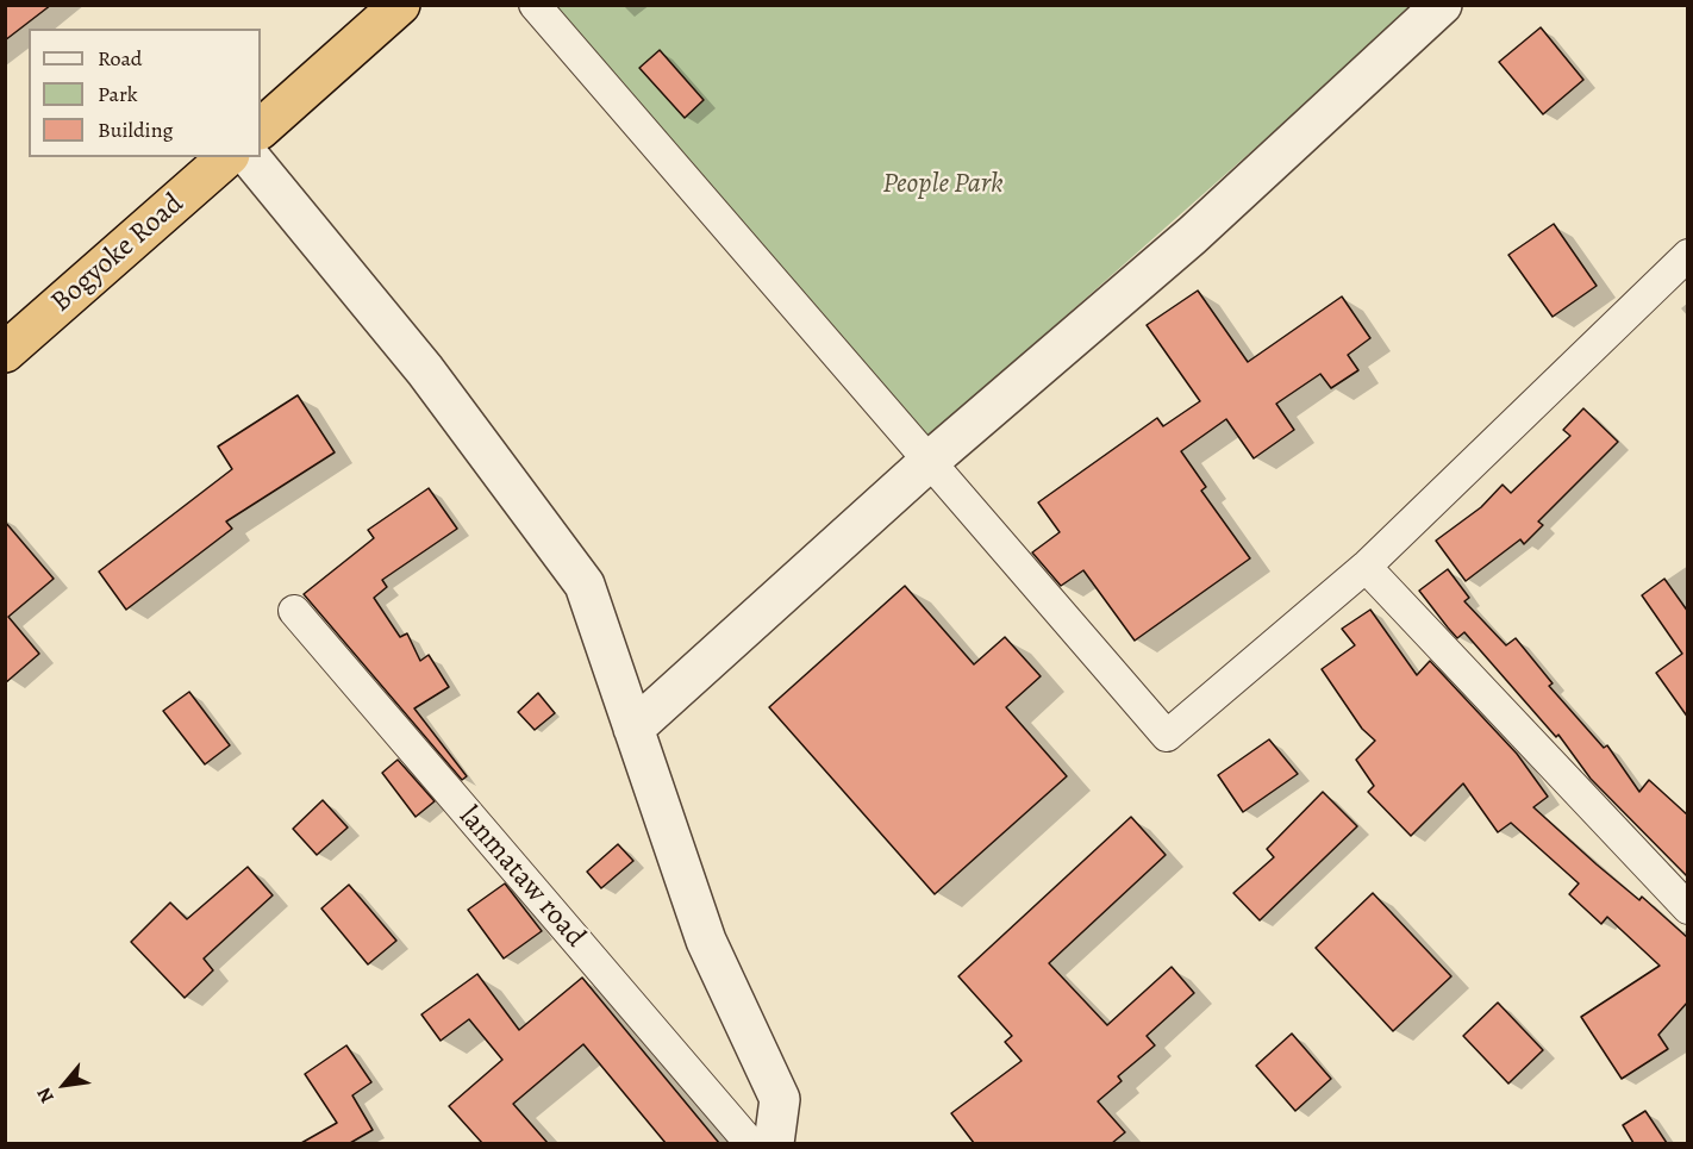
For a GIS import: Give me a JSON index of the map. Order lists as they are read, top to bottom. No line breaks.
{"streets":{"highway":["Bogyoke Road"],"street":["lanmataw road"]},"parks":["People Park"],"legend":["Road","Park","Building"],"north":"bottom left"}
